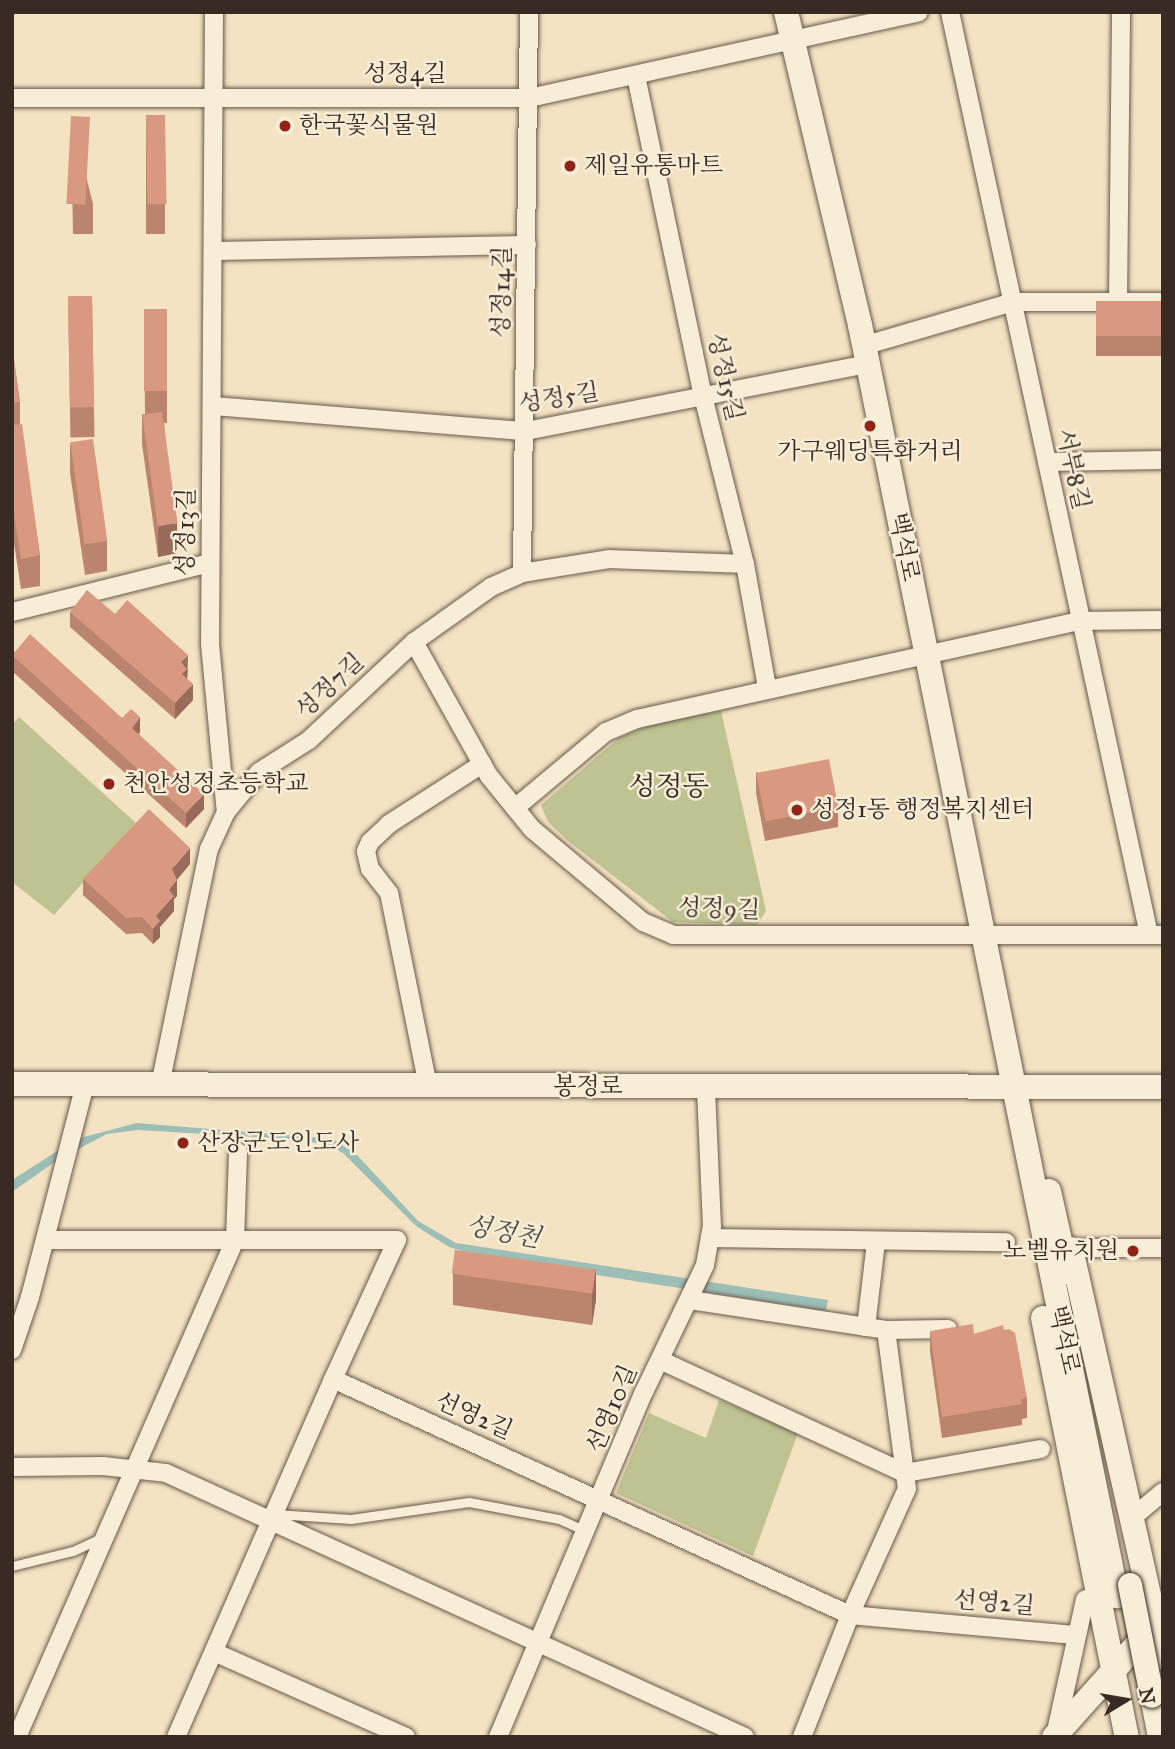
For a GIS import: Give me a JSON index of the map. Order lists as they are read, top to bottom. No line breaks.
{"streets":{"main road":["백석로","봉정로"],"street":["성정4길","성정14길","성정15길","성정5길","서부8길","성정13길","성정7길","성정9길","선영10길","선영2길"]},"crossings":[["성정4길","성정14길"],["성정4길","성정15길"],["성정4길","성정13길"],["성정4길","백석로"],["성정14길","성정5길"],["성정14길","성정7길"],["성정15길","성정5길"],["성정15길","성정7길"],["성정5길","서부8길"],["성정5길","성정13길"],["성정5길","백석로"],["서부8길","성정9길"],["성정13길","성정7길"],["백석로","성정9길"],["백석로","봉정로"],["성정7길","성정9길"],["성정7길","봉정로"],["봉정로","선영10길"],["선영10길","선영2길"]],"districts":["성정동"],"water":["성정천"],"places":["한국꽃식물원","제일유통마트","가구웨딩특화거리","천안성정초등학교","성정1동 행정복지센터","산장군도인도사","노벨유치원"],"north":"right"}
